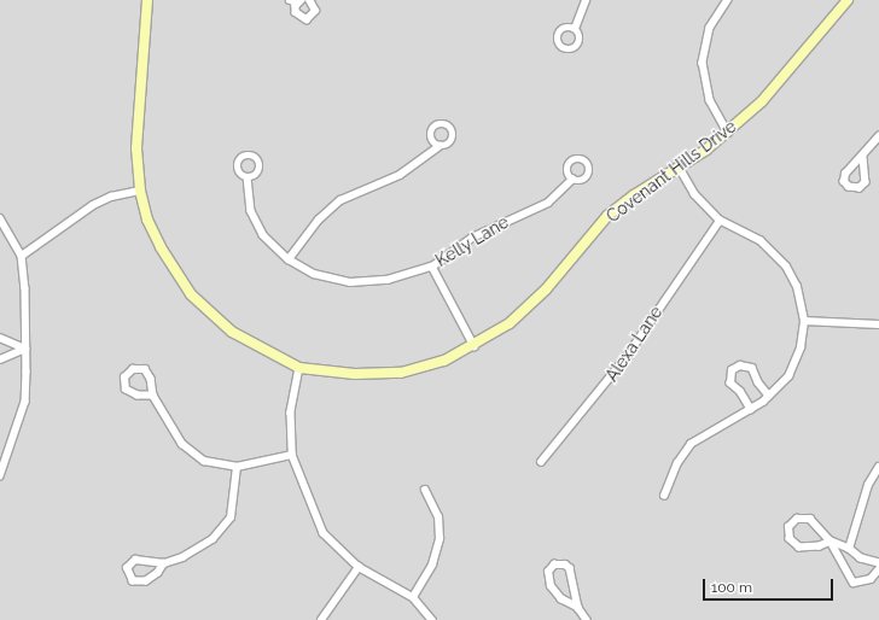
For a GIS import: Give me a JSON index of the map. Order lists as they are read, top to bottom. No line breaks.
{"streets":{"street":["Covenant Hills Drive","Kelly Lane","Alexa Lane"]},"scale_bar":"100 m"}
